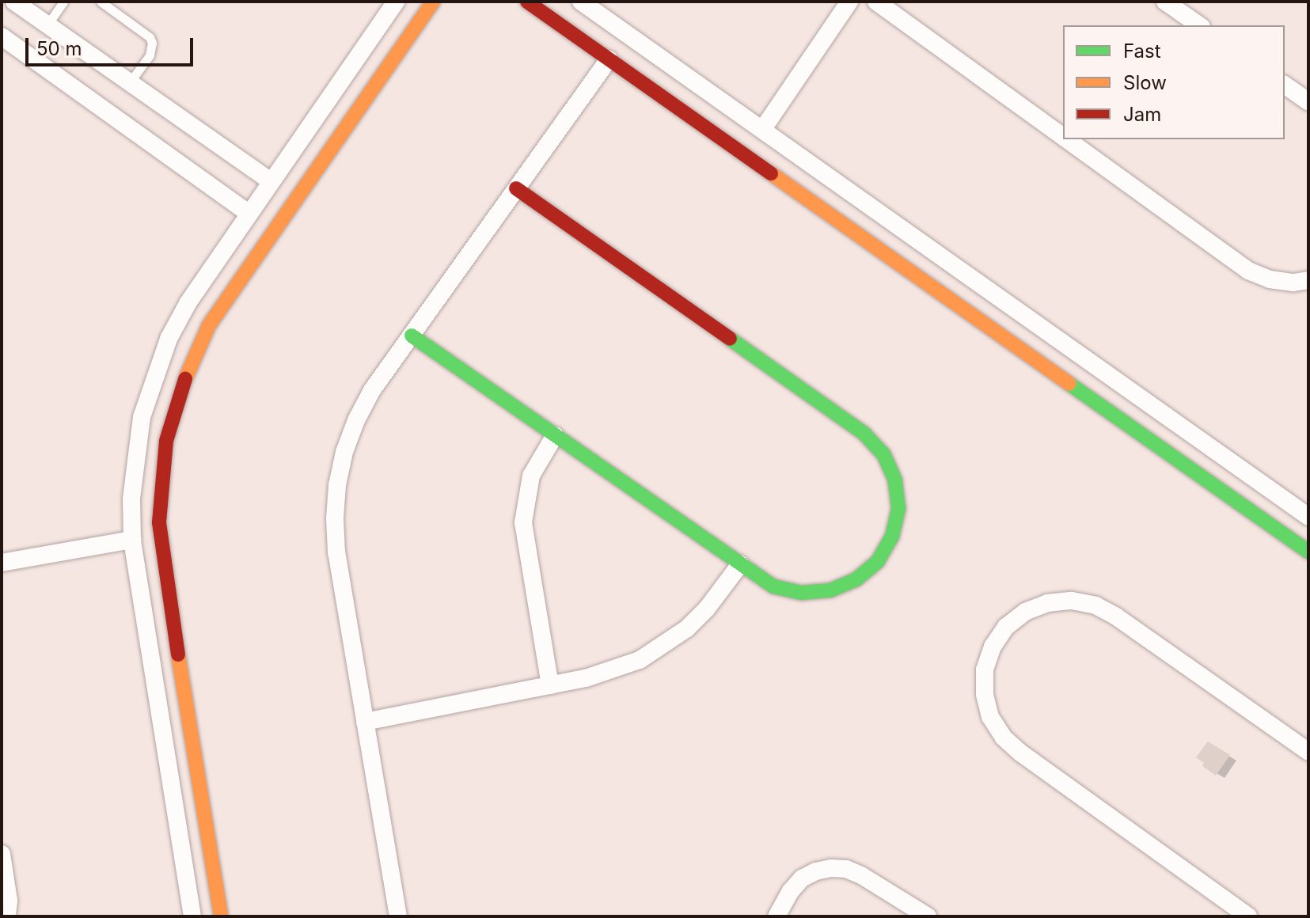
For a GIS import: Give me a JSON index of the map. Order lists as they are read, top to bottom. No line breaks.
{"legend":["Fast","Slow","Jam"],"scale_bar":"50 m"}
